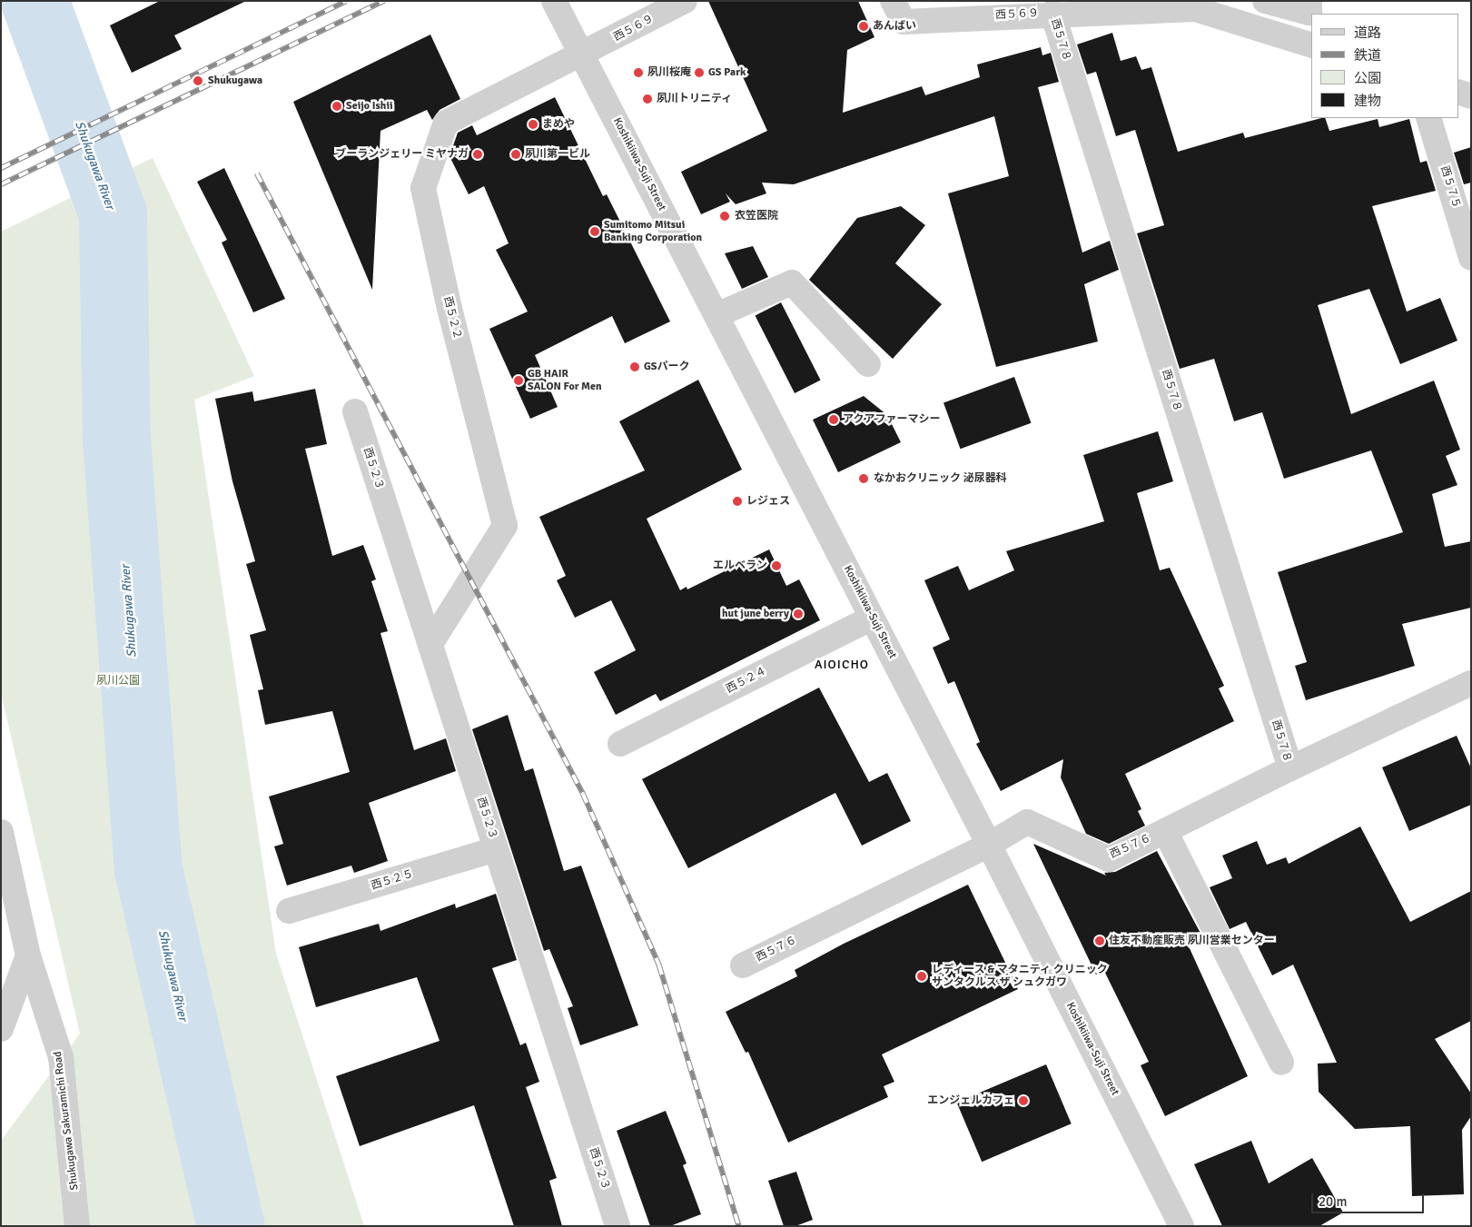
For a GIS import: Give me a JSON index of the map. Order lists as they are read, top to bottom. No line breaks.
{"streets":{"street":["西５６９","西５７８","Koshikiiwa-Suji Street","西５７５","西５２２","西５２３","西５２４","西５７６","西５２５","Shukugawa Sakuramichi Road"]},"crossings":[["西５６９","西５７８"],["西５６９","Koshikiiwa-Suji Street"],["西５６９","西５２２"],["西５７８","西５７６"],["Koshikiiwa-Suji Street","西５２２"],["Koshikiiwa-Suji Street","西５２４"],["Koshikiiwa-Suji Street","西５７６"],["西５２２","西５２３"],["西５２３","西５２５"]],"districts":["AIOICHO"],"water":["Shukugawa River"],"parks":["夙川公園"],"places":["あんばい","夙川桜庵","GS Park","Shukugawa","夙川トリニティ","Seijo Ishii","まめや","ブーランジェリー ミヤナガ","夙川第一ビル","衣笠医院","Sumitomo Mitsui Banking Corporation","GSパーク","GB HAIR SALON For Men","アクアファーマシー","なかおクリニック 泌尿器科","レジェス","エルベラン","hut june berry","住友不動産販売 夙川営業センター","レディース & マタニティ クリニック サンタクルス ザ シュクガワ","エンジェルカフェ"],"legend":["道路","鉄道","公園","建物"],"scale_bar":"20 m"}
